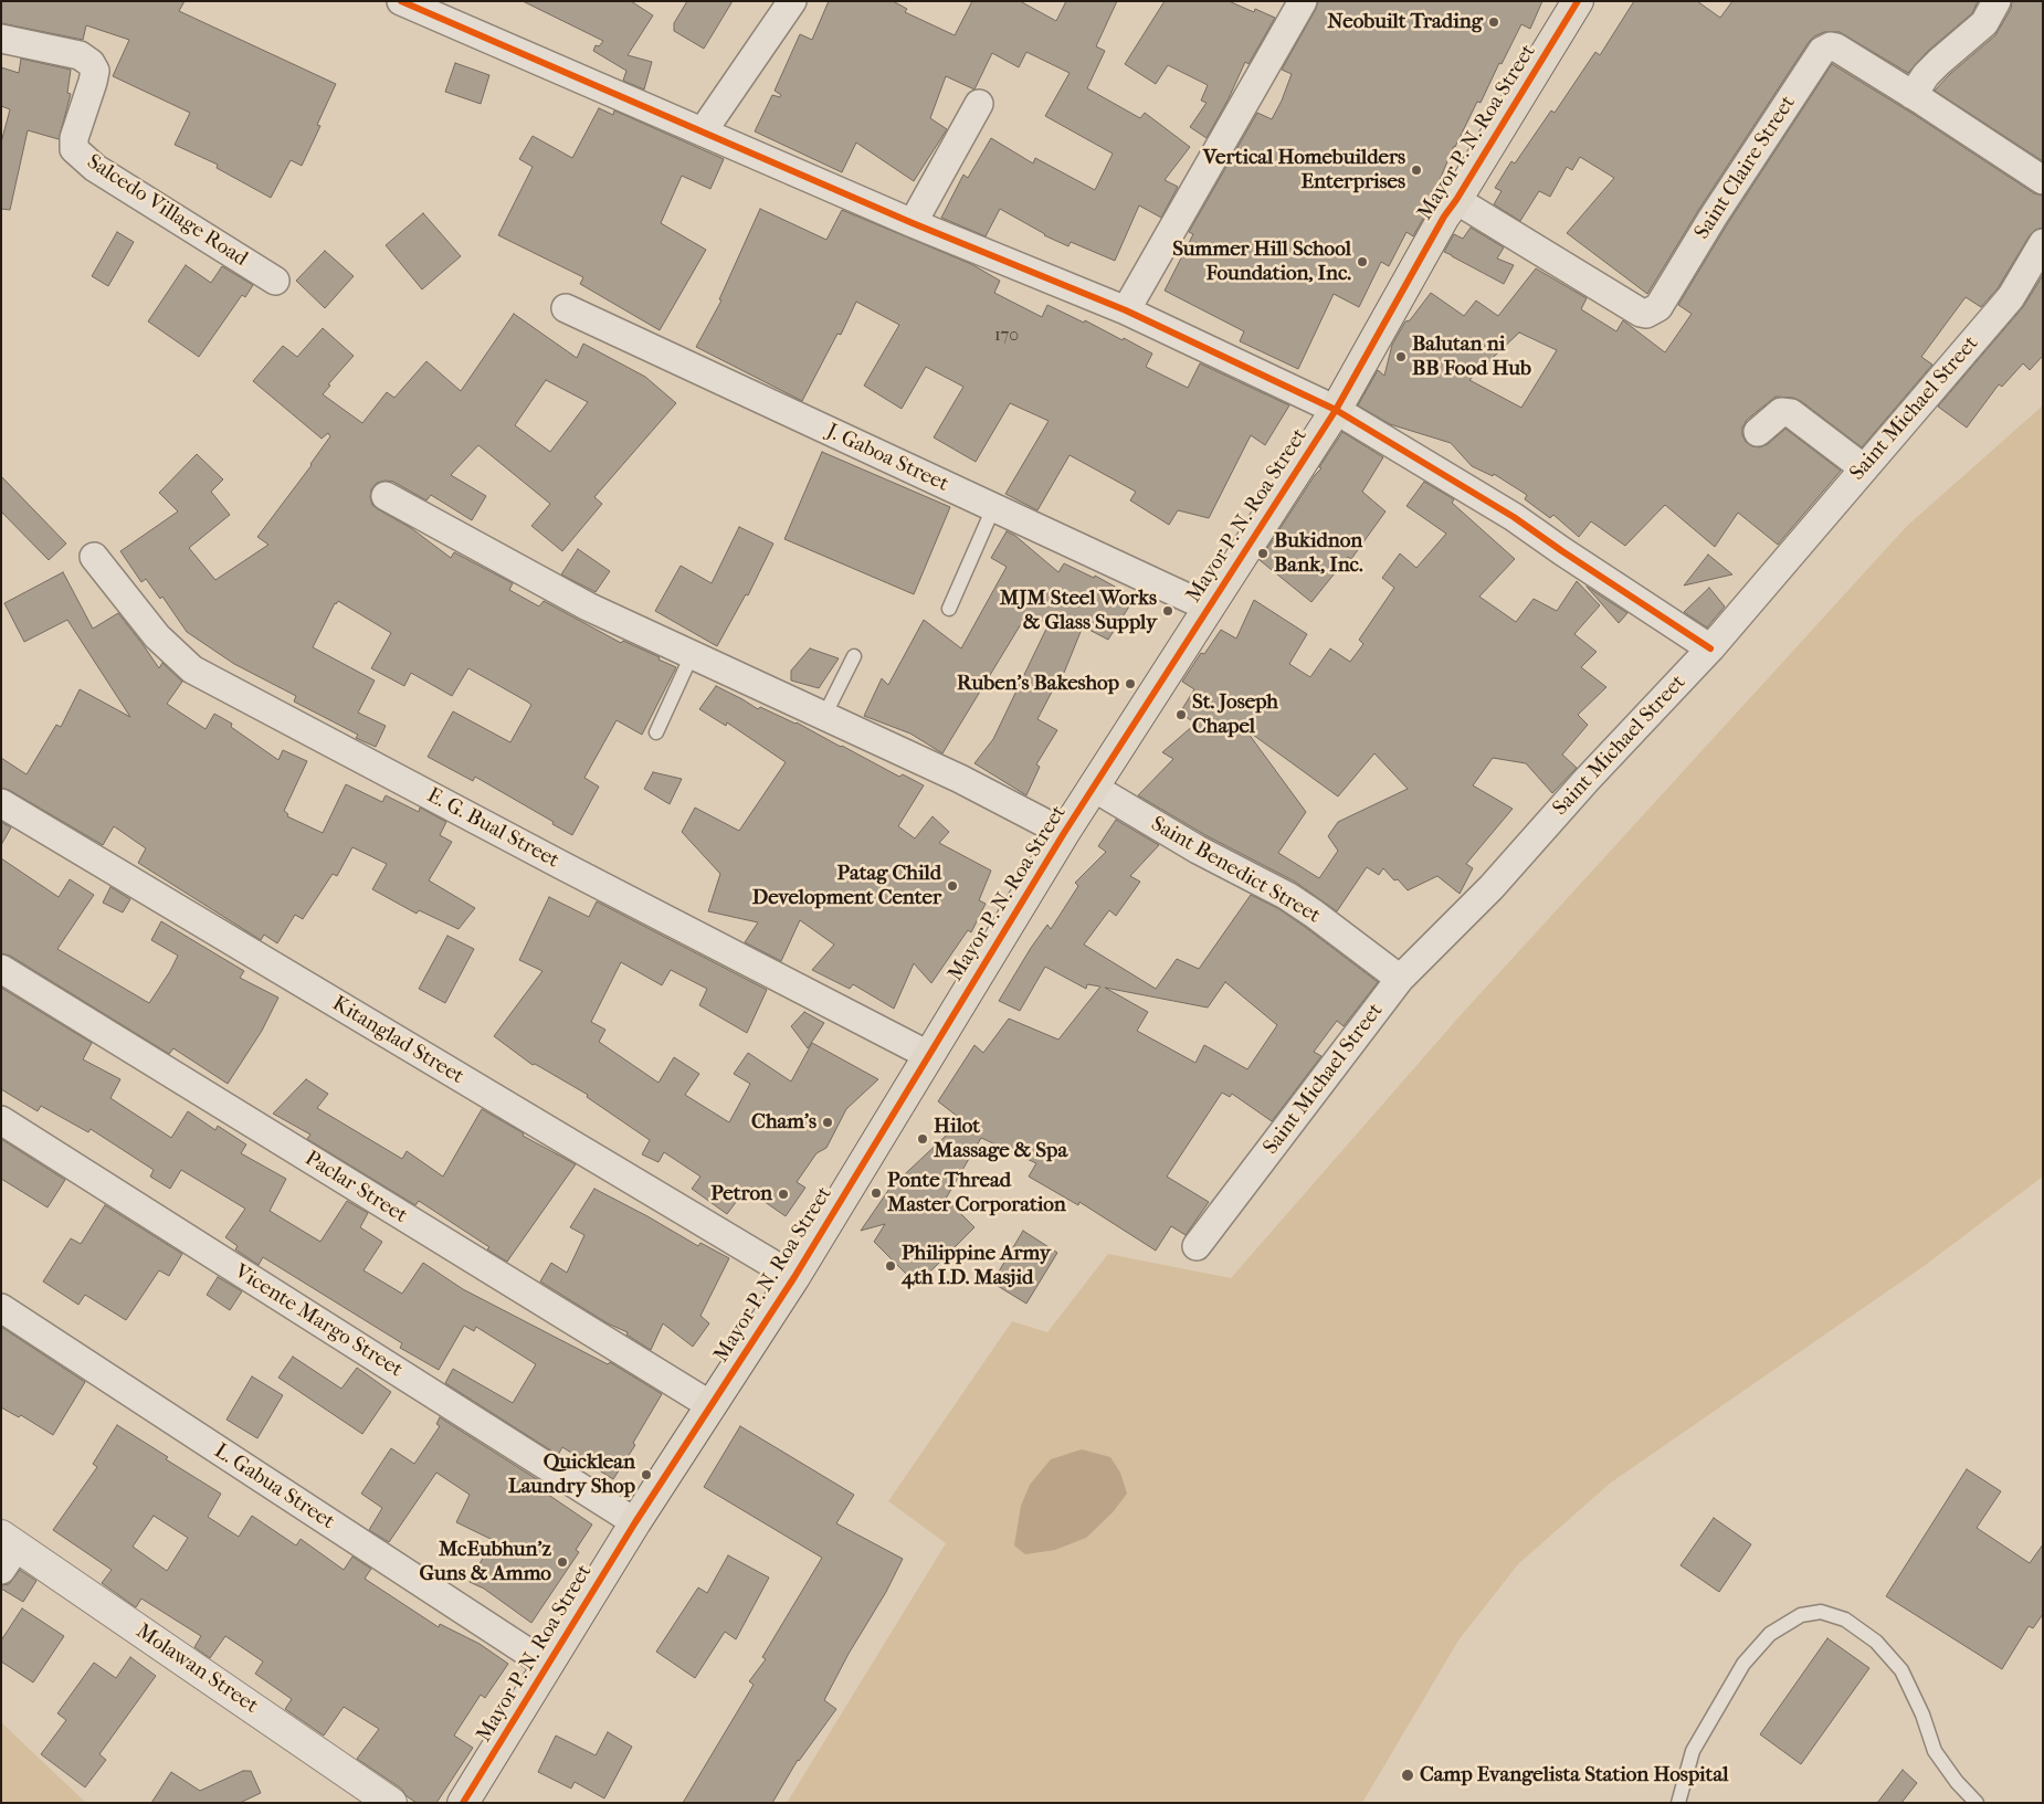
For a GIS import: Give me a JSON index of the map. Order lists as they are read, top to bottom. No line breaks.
{"streets":{"main road":["Mayor P. N. Roa Street"],"street":["Saint Claire Street","Salcedo Village Road","Saint Michael Street","J. Gaboa Street","E. G. Bual Street","Saint Benedict Street","Kitanglad Street","Paclar Street","Vicente Margo Street","L. Gabua Street","Molawan Street"]},"crossings":[["Mayor P. N. Roa Street","Saint Claire Street"],["Mayor P. N. Roa Street","J. Gaboa Street"],["Mayor P. N. Roa Street","E. G. Bual Street"],["Mayor P. N. Roa Street","Saint Benedict Street"],["Mayor P. N. Roa Street","Kitanglad Street"],["Mayor P. N. Roa Street","Paclar Street"],["Mayor P. N. Roa Street","Vicente Margo Street"],["Mayor P. N. Roa Street","L. Gabua Street"],["Saint Michael Street","Saint Benedict Street"]],"places":["Neobuilt Trading","Vertical Homebuilders Enterprises","Summer Hill School Foundation, Inc.","Balutan ni BB Food Hub","Bukidnon Bank, Inc.","MJM Steel Works & Glass Supply","Ruben’s Bakeshop","St. Joseph Chapel","Patag Child Development Center","Cham’s","Hilot Massage & Spa","Ponte Thread Master Corporation","Petron","Philippine Army 4th I.D. Masjid","Quicklean Laundry Shop","McEubhun’z Guns & Ammo","Camp Evangelista Station Hospital"],"house_numbers":["170"]}
